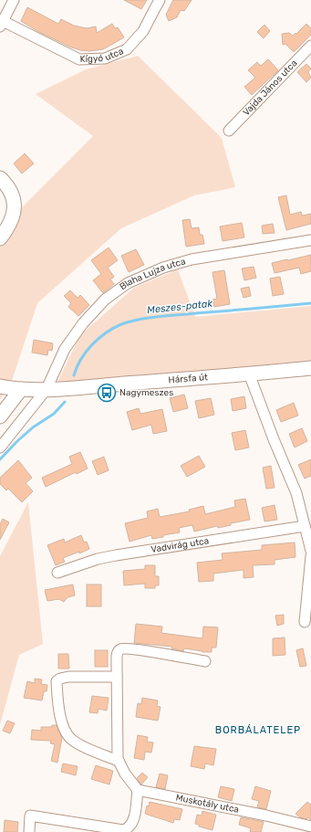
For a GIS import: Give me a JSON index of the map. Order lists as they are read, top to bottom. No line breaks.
{"streets":{"street":["Kígyó utca","Vajda János utca","Blaha Lujza utca","Hársfa út","Vadvirág utca","Muskotály utca"]},"crossings":[["Blaha Lujza utca","Hársfa út"]],"districts":["BORBÁLATELEP"],"water":["Meszes-patak"],"places":{"bus stop":["Nagymeszes"]}}
